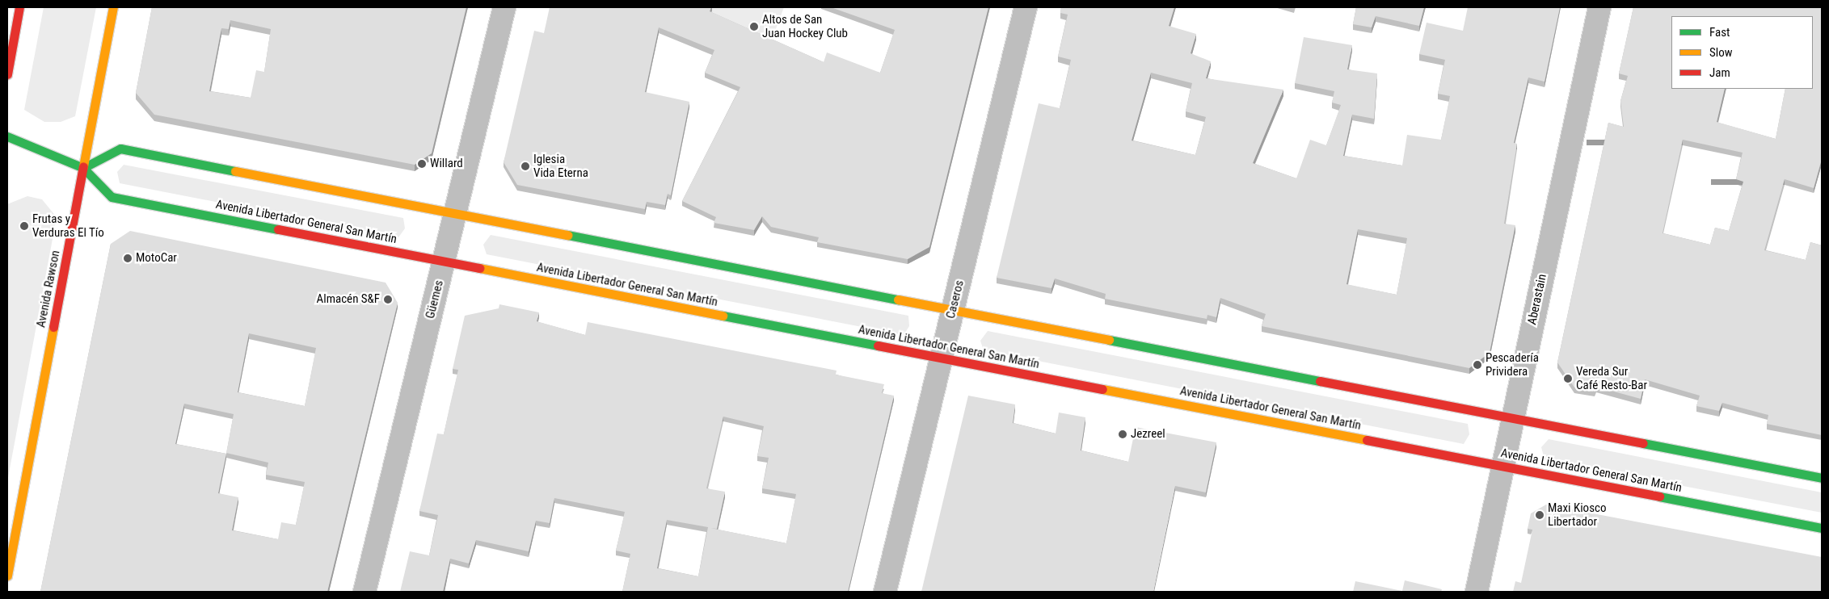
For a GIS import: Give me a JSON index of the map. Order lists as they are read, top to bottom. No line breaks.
{"streets":{"main road":["Avenida Libertador General San Martín","Avenida Rawson"],"street":["Güemes","Caseros","Aberastain"]},"crossings":[["Avenida Libertador General San Martín","Avenida Rawson"],["Avenida Libertador General San Martín","Güemes"],["Avenida Libertador General San Martín","Caseros"],["Avenida Libertador General San Martín","Aberastain"]],"places":["Altos de San Juan Hockey Club","Willard","Iglesia Vida Eterna","Frutas y Verduras El Tío","MotoCar","Almacén S&F","Pescadería Prividera","Vereda Sur Café Resto-Bar","Jezreel","Maxi Kiosco Libertador"],"legend":["Fast","Slow","Jam"]}
